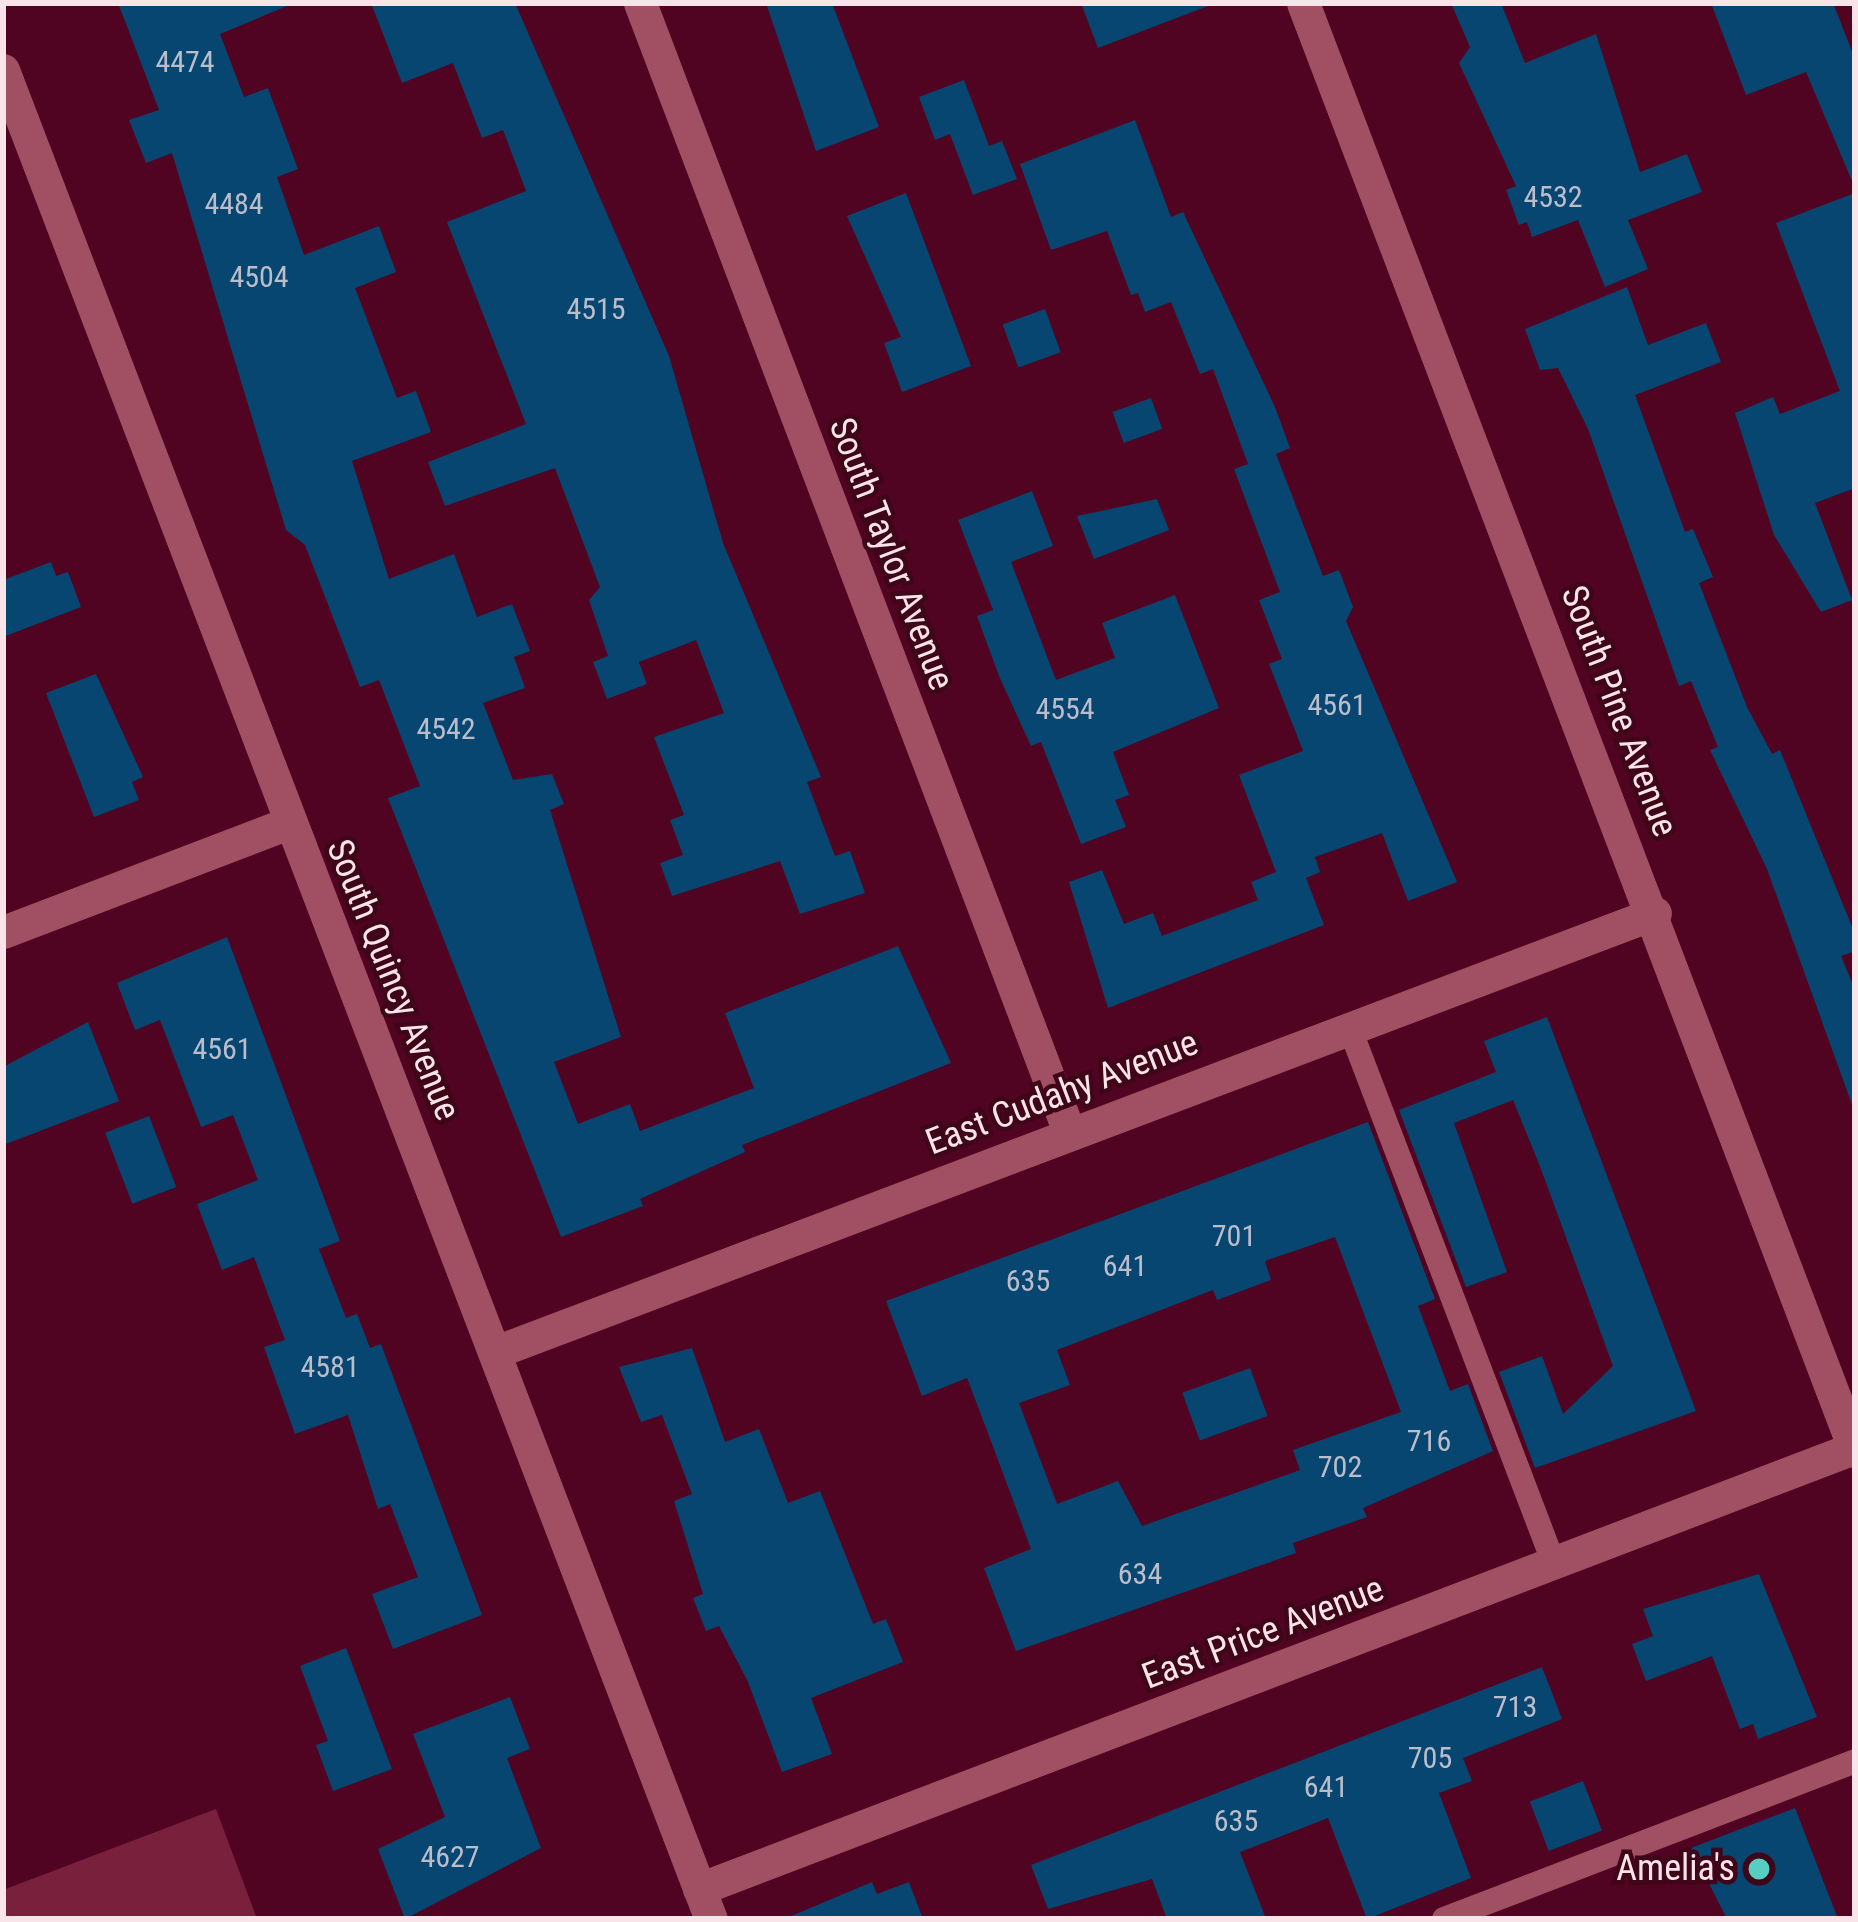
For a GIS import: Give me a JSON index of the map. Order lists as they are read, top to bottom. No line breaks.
{"streets":{"street":["South Taylor Avenue","South Pine Avenue","South Quincy Avenue","East Cudahy Avenue","East Price Avenue"]},"crossings":[["South Taylor Avenue","East Cudahy Avenue"],["South Pine Avenue","East Cudahy Avenue"],["South Pine Avenue","East Price Avenue"],["South Quincy Avenue","East Cudahy Avenue"],["South Quincy Avenue","East Price Avenue"]],"places":["Amelia's"],"house_numbers":["4474","4532","4484","4504","4515","4561","4554","4542","4561","701","641","635","4581","716","702","634","713","705","641","635","4627"]}
